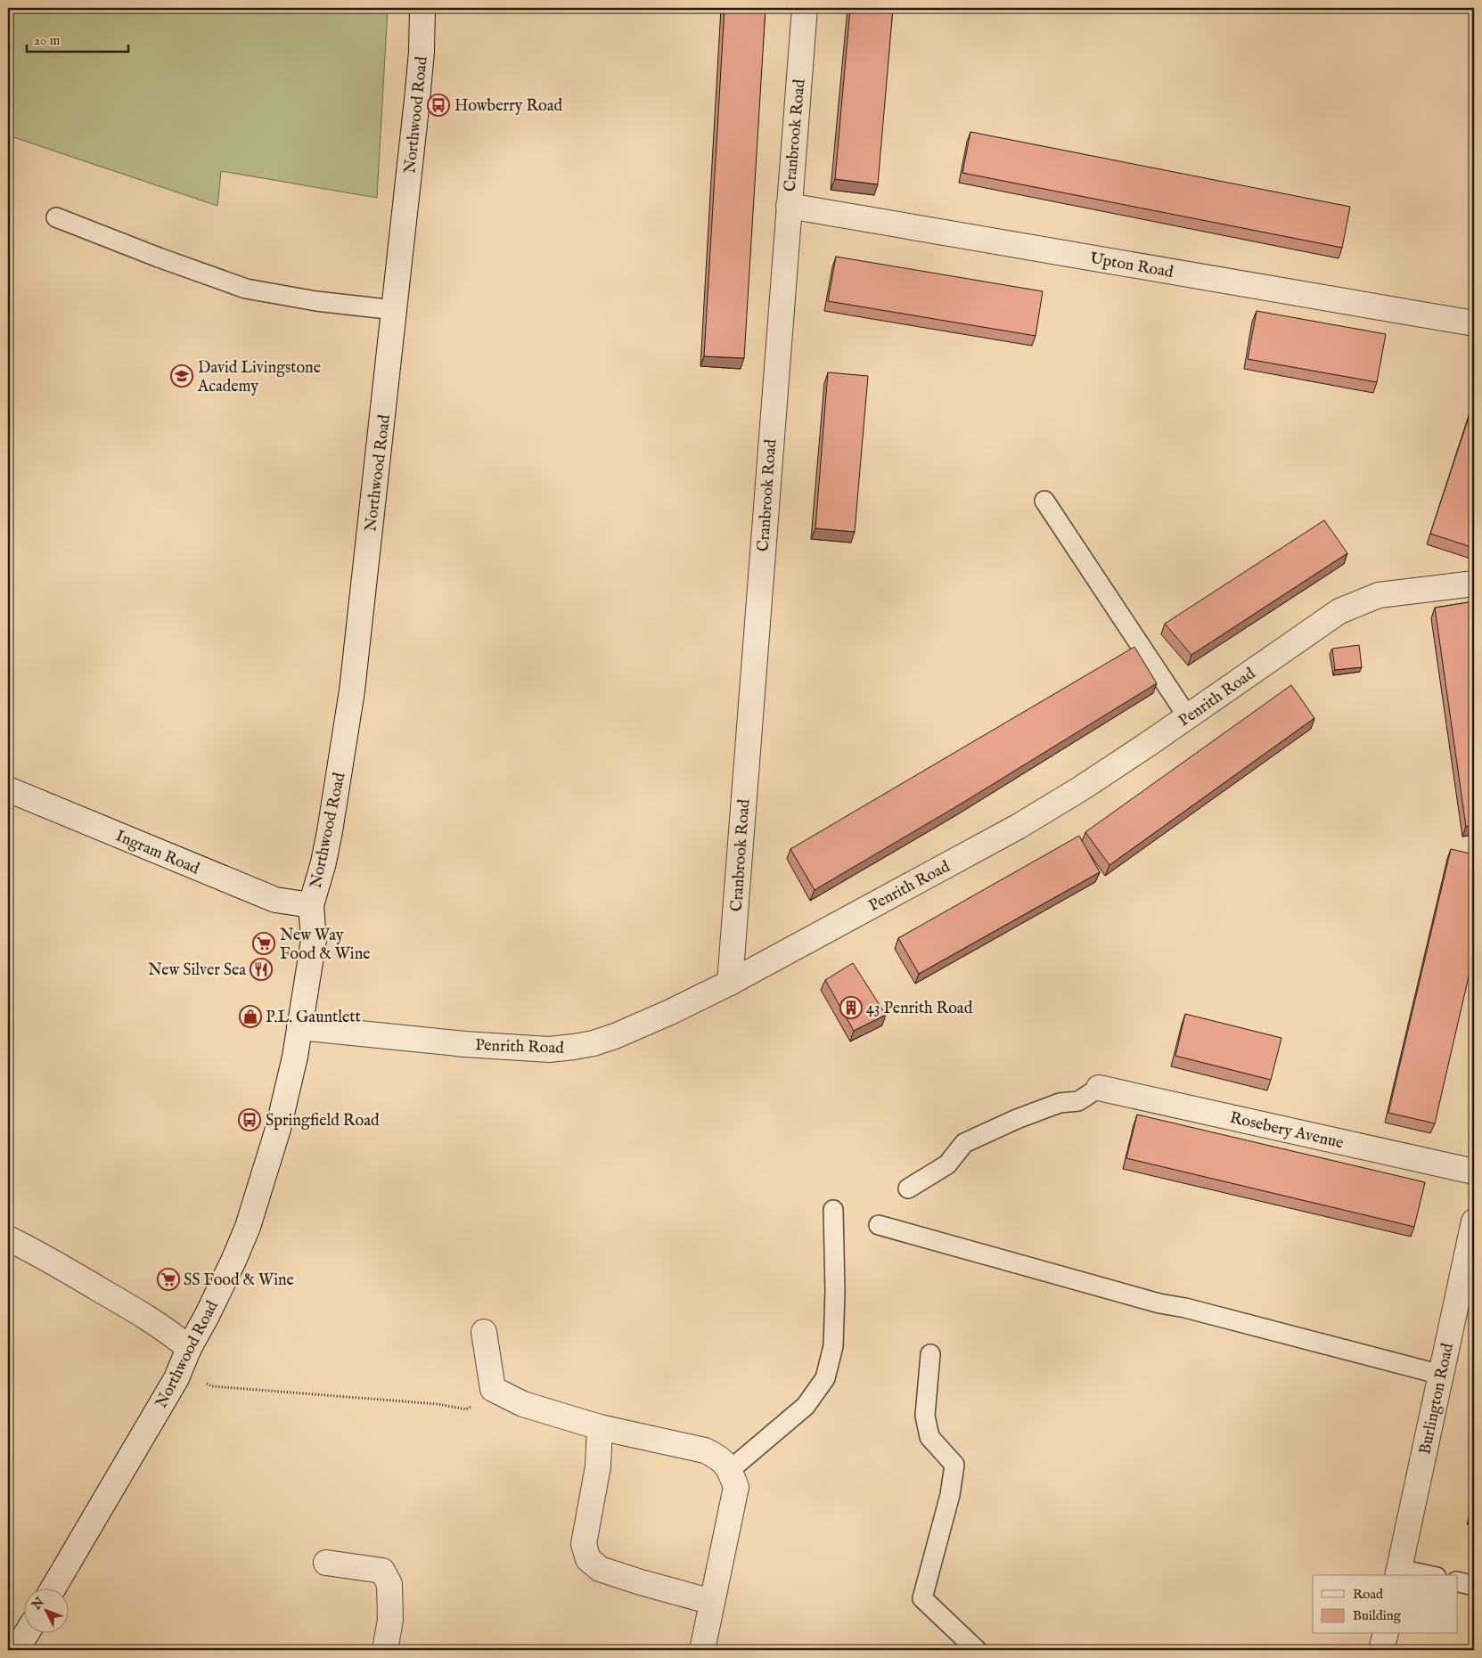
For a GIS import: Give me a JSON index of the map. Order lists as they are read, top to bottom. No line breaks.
{"streets":{"street":["Northwood Road","Cranbrook Road","Upton Road","Penrith Road","Ingram Road","Rosebery Avenue","Burlington Road"]},"crossings":[["Northwood Road","Penrith Road"],["Northwood Road","Ingram Road"],["Cranbrook Road","Upton Road"],["Cranbrook Road","Penrith Road"]],"places":{"bus stop":["Howberry Road","Springfield Road"],"school or university":["David Livingstone Academy"],"supermarket":["New Way Food & Wine","SS Food & Wine"],"restaurant":["New Silver Sea"],"building":["43 Penrith Road"],"shop":["P.L. Gauntlett"]},"legend":["Road","Building"],"scale_bar":"20 m","north":"top left"}
